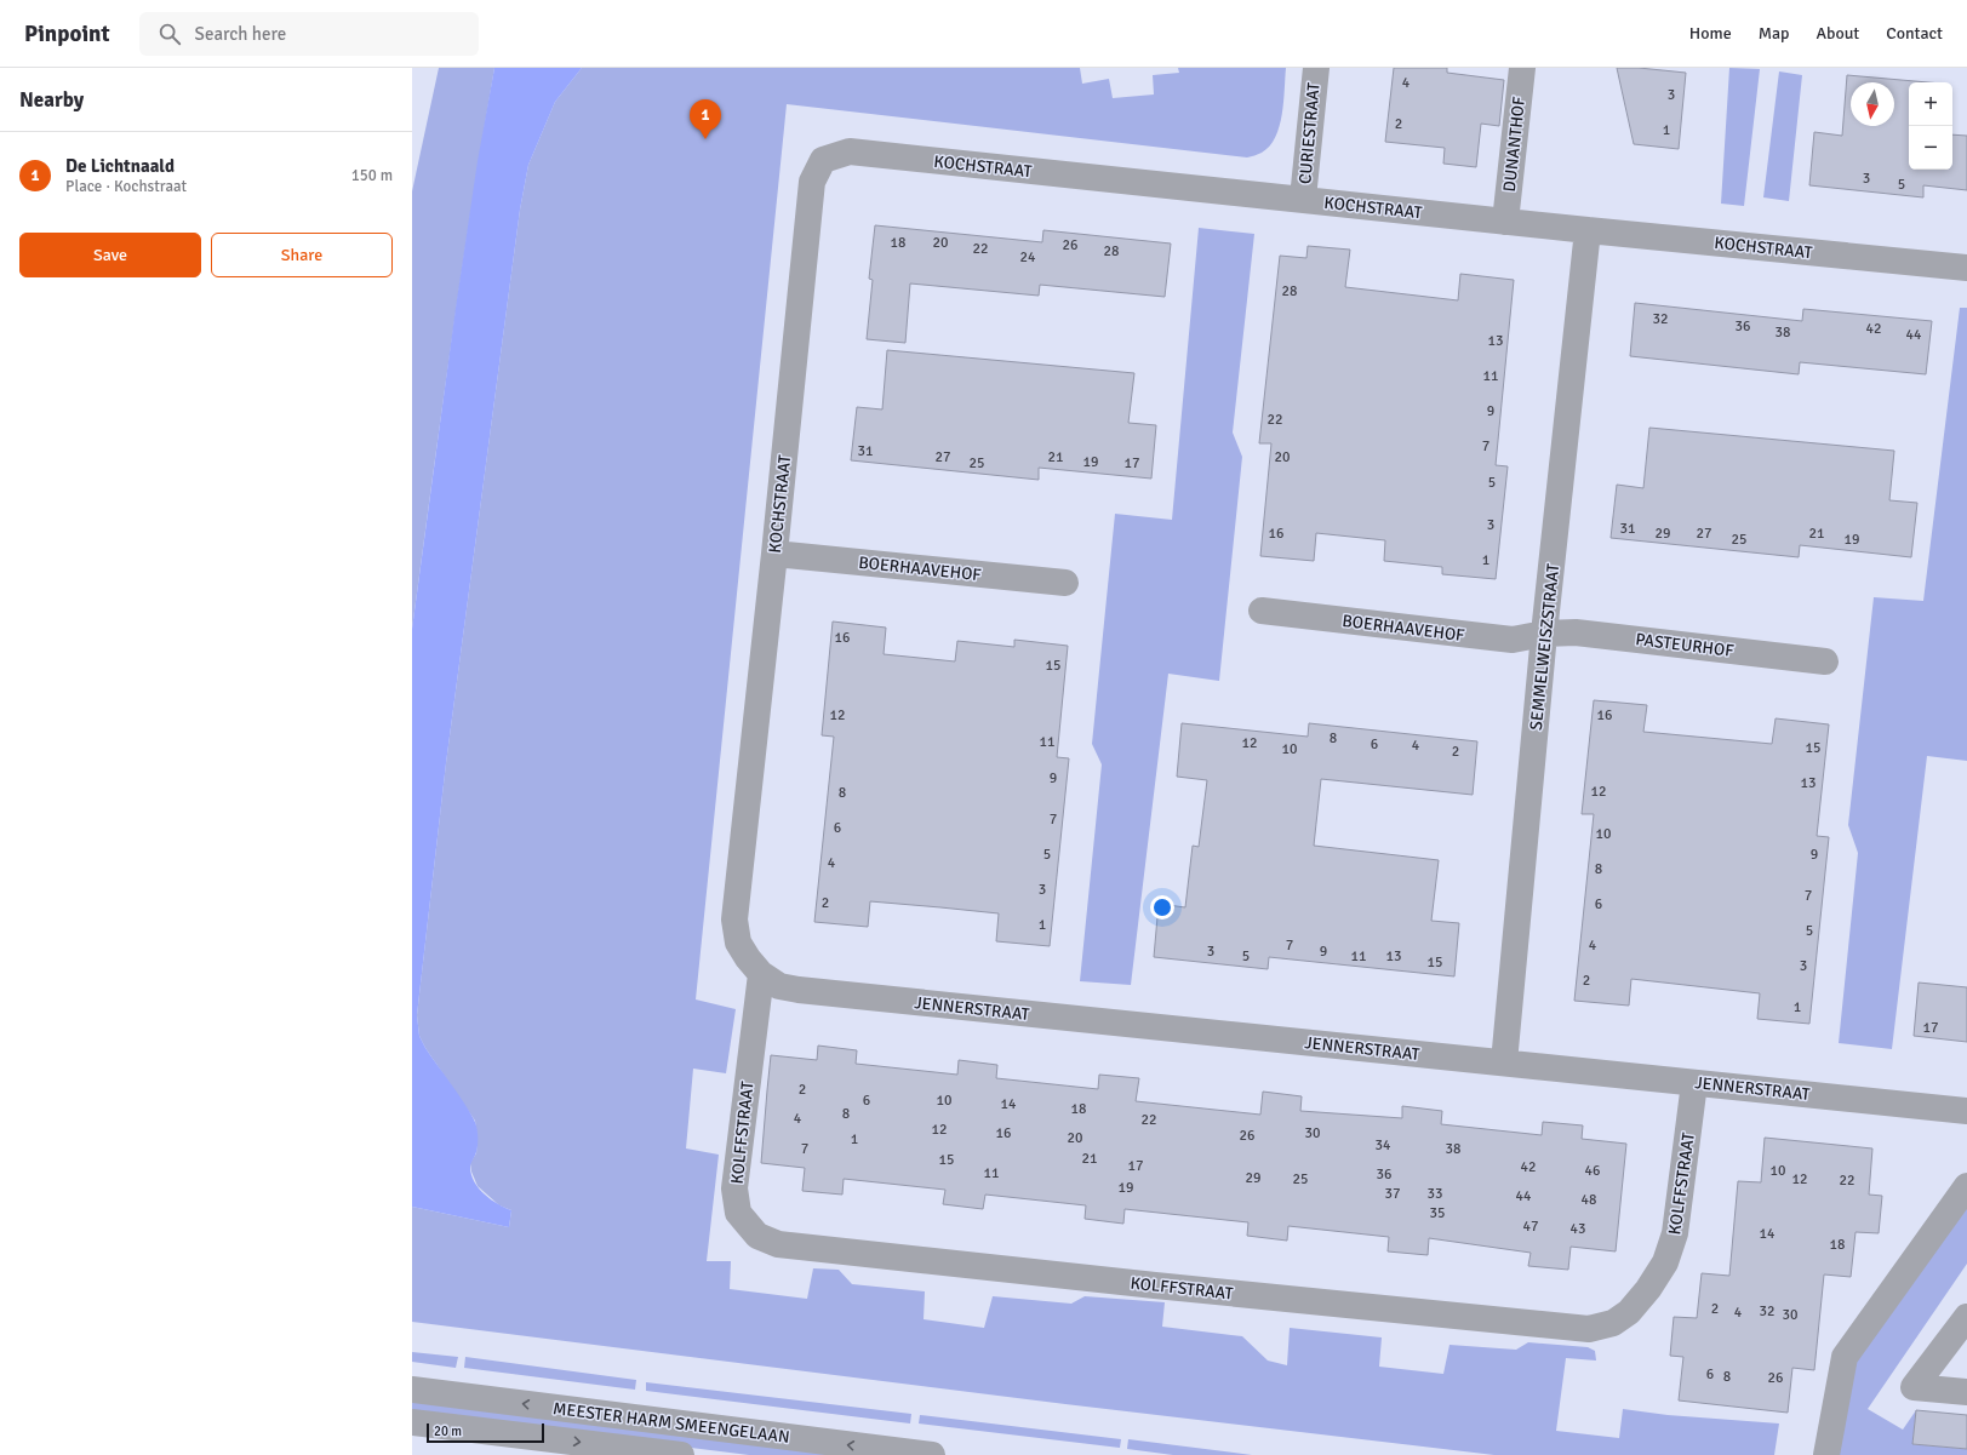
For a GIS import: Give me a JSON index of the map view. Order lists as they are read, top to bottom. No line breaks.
{"streets":{"street":["CURIESTRAAT","DUNANTHOF","KOCHSTRAAT","BOERHAAVEHOF","PASTEURHOF","SEMMELWEISZSTRAAT","JENNERSTRAAT","KOLFFSTRAAT","MEESTER HARM SMEENGELAAN"]},"crossings":[["CURIESTRAAT","KOCHSTRAAT"],["DUNANTHOF","KOCHSTRAAT"],["KOCHSTRAAT","BOERHAAVEHOF"],["KOCHSTRAAT","SEMMELWEISZSTRAAT"],["KOCHSTRAAT","JENNERSTRAAT"],["KOCHSTRAAT","KOLFFSTRAAT"],["BOERHAAVEHOF","PASTEURHOF"],["BOERHAAVEHOF","SEMMELWEISZSTRAAT"],["PASTEURHOF","SEMMELWEISZSTRAAT"],["SEMMELWEISZSTRAAT","JENNERSTRAAT"],["JENNERSTRAAT","KOLFFSTRAAT"]],"house_numbers":["4","3","2","1","3","5","18","20","26","22","28","24","28","32","36","42","38","44","13","11","9","22","7","31","27","21","20","19","25","17","5","3","31","16","29","27","21","25","19","1","16","15","12","16","8","11","12","6","4","15","10","2","9","13","12","8","7","6","10","5","9","4","8","3","7","2","6","1","5","7","4","3","9","5","11","13","15","3","2","1","17","2","6","10","14","18","8","4","22","12","16","30","26","20","1","34","7","38","21","15","17","42","46","10","11","36","29","25","12","22","19","37","33","44","48","35","47","43","14","18","2","32","4","30","6","8","26"],"scale_bar":"20 m","north":"bottom","page":{"header":"Pinpoint","search":"Search here","nav":["Home","Map","About","Contact"],"heading":"Nearby","map_buttons":["+","−"],"pins":"1","list":[{"mark":"1","name":"De Lichtnaald","note":"Place · Kochstraat","value":"150 m"}],"buttons":["Save","Share"],"scale":"20 m"}}
